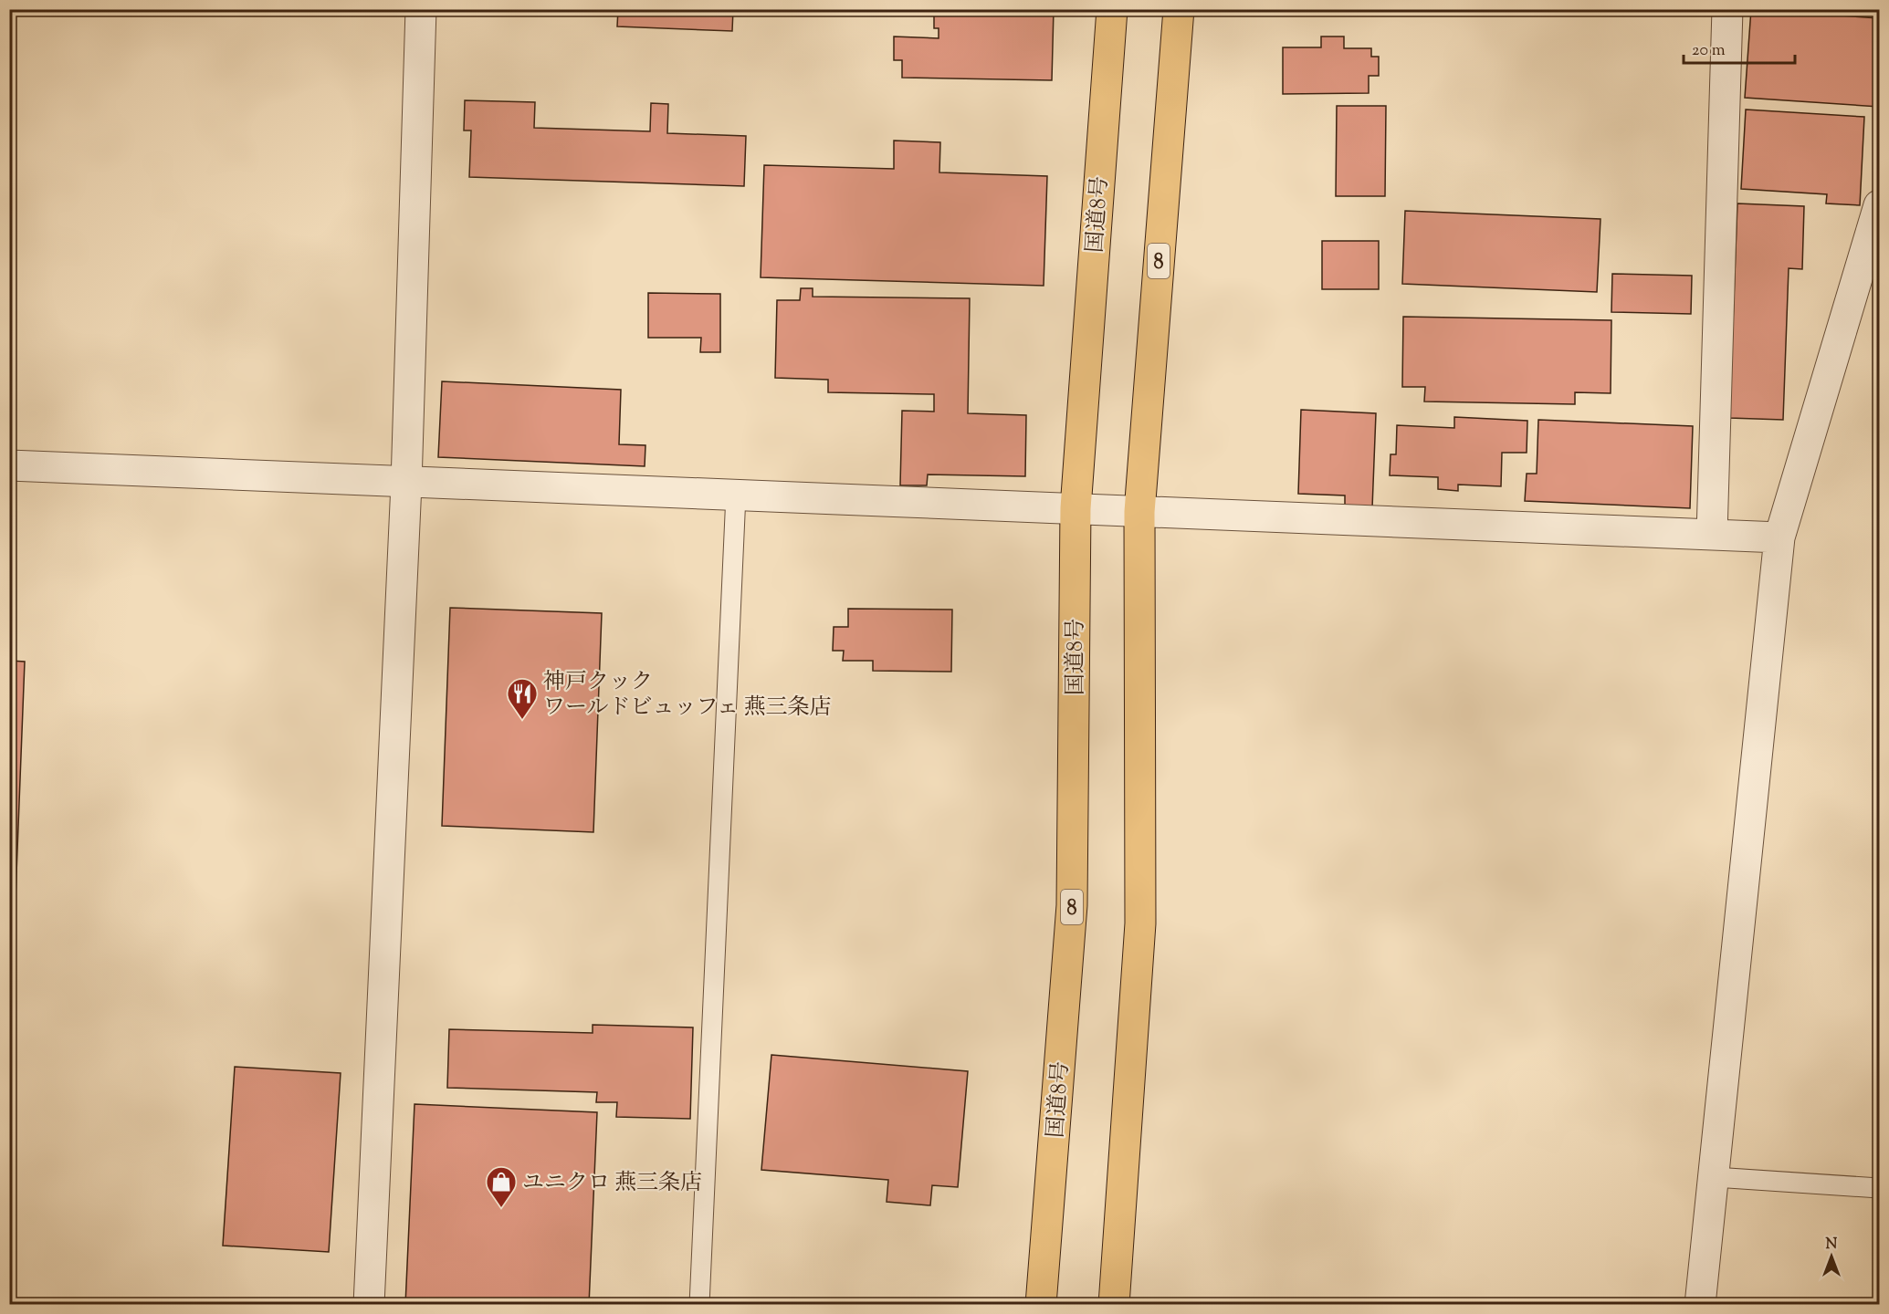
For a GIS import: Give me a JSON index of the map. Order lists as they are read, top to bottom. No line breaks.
{"streets":{"highway":["国道8号","8"]},"places":{"restaurant":["神戸クック ワールドビュッフェ 燕三条店"],"shop":["ユニクロ 燕三条店"]},"scale_bar":"20 m","north":"top"}
